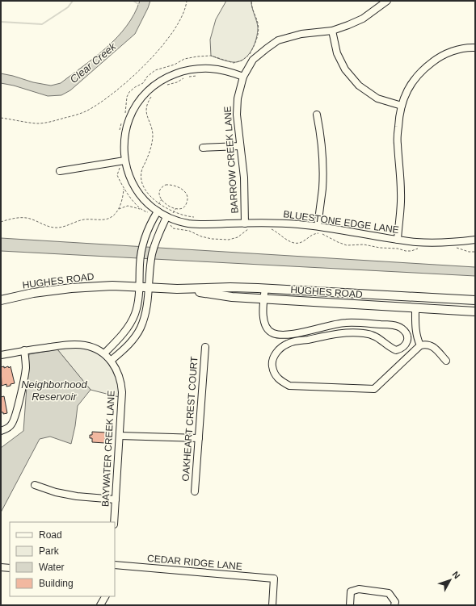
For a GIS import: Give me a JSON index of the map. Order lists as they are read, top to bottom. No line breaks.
{"streets":{"main road":["HUGHES ROAD"],"street":["BARROW CREEK LANE","BLUESTONE EDGE LANE","OAKHEART CREST COURT","BAYWATER CREEK LANE","CEDAR RIDGE LANE"]},"crossings":[["BARROW CREEK LANE","BLUESTONE EDGE LANE"]],"water":["Clear Creek","Neighborhood Reservoir"],"legend":["Road","Park","Water","Building"],"north":"top right"}
